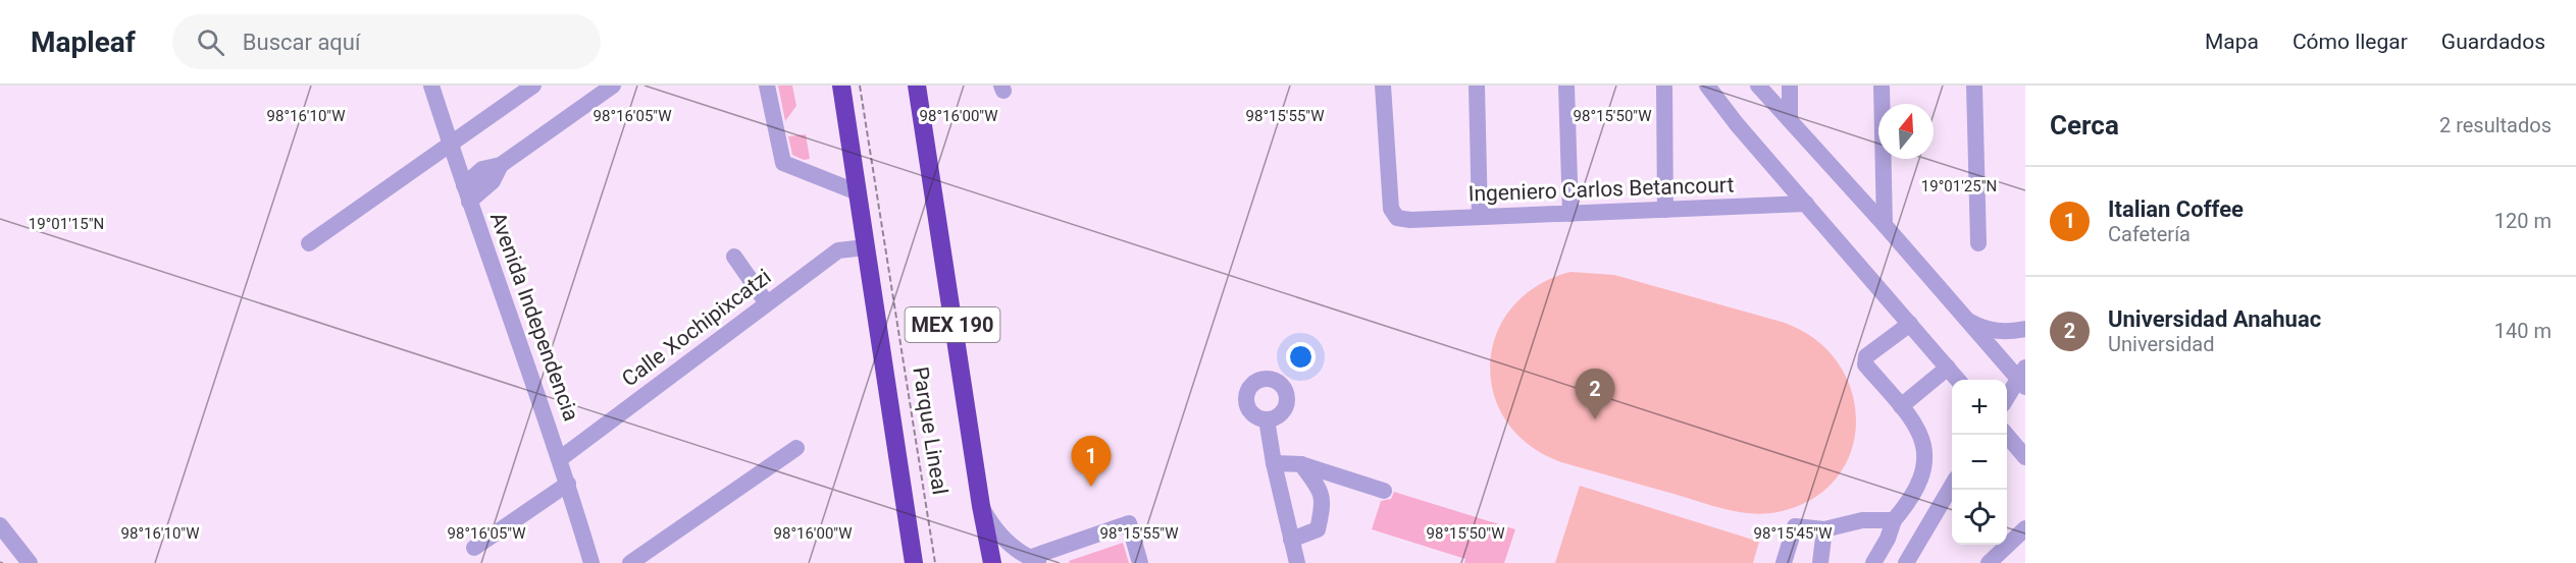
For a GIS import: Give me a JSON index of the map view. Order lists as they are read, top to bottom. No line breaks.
{"streets":{"highway":["MEX 190"],"street":["Ingeniero Carlos Betancourt","Avenida Independencia","Calle Xochipixcatzi"],"path":["Parque Lineal"]},"crossings":[["Avenida Independencia","Calle Xochipixcatzi"],["MEX 190","Calle Xochipixcatzi"]],"north":"top","page":{"header":"Mapleaf","search":"Buscar aquí","nav":["Mapa","Cómo llegar","Guardados"],"heading":["Cerca","2 resultados"],"list":[{"mark":"1","name":"Italian Coffee","note":"Cafetería","value":"120 m"},{"mark":"2","name":"Universidad Anahuac","note":"Universidad","value":"140 m"}],"pins":["2","1"],"map_buttons":["+","−"]},"coordinates":["98°16'10\"W","98°16'05\"W","98°16'00\"W","98°15'55\"W","98°15'50\"W","19°01'25\"N","19°01'15\"N","98°15'45\"W"]}
